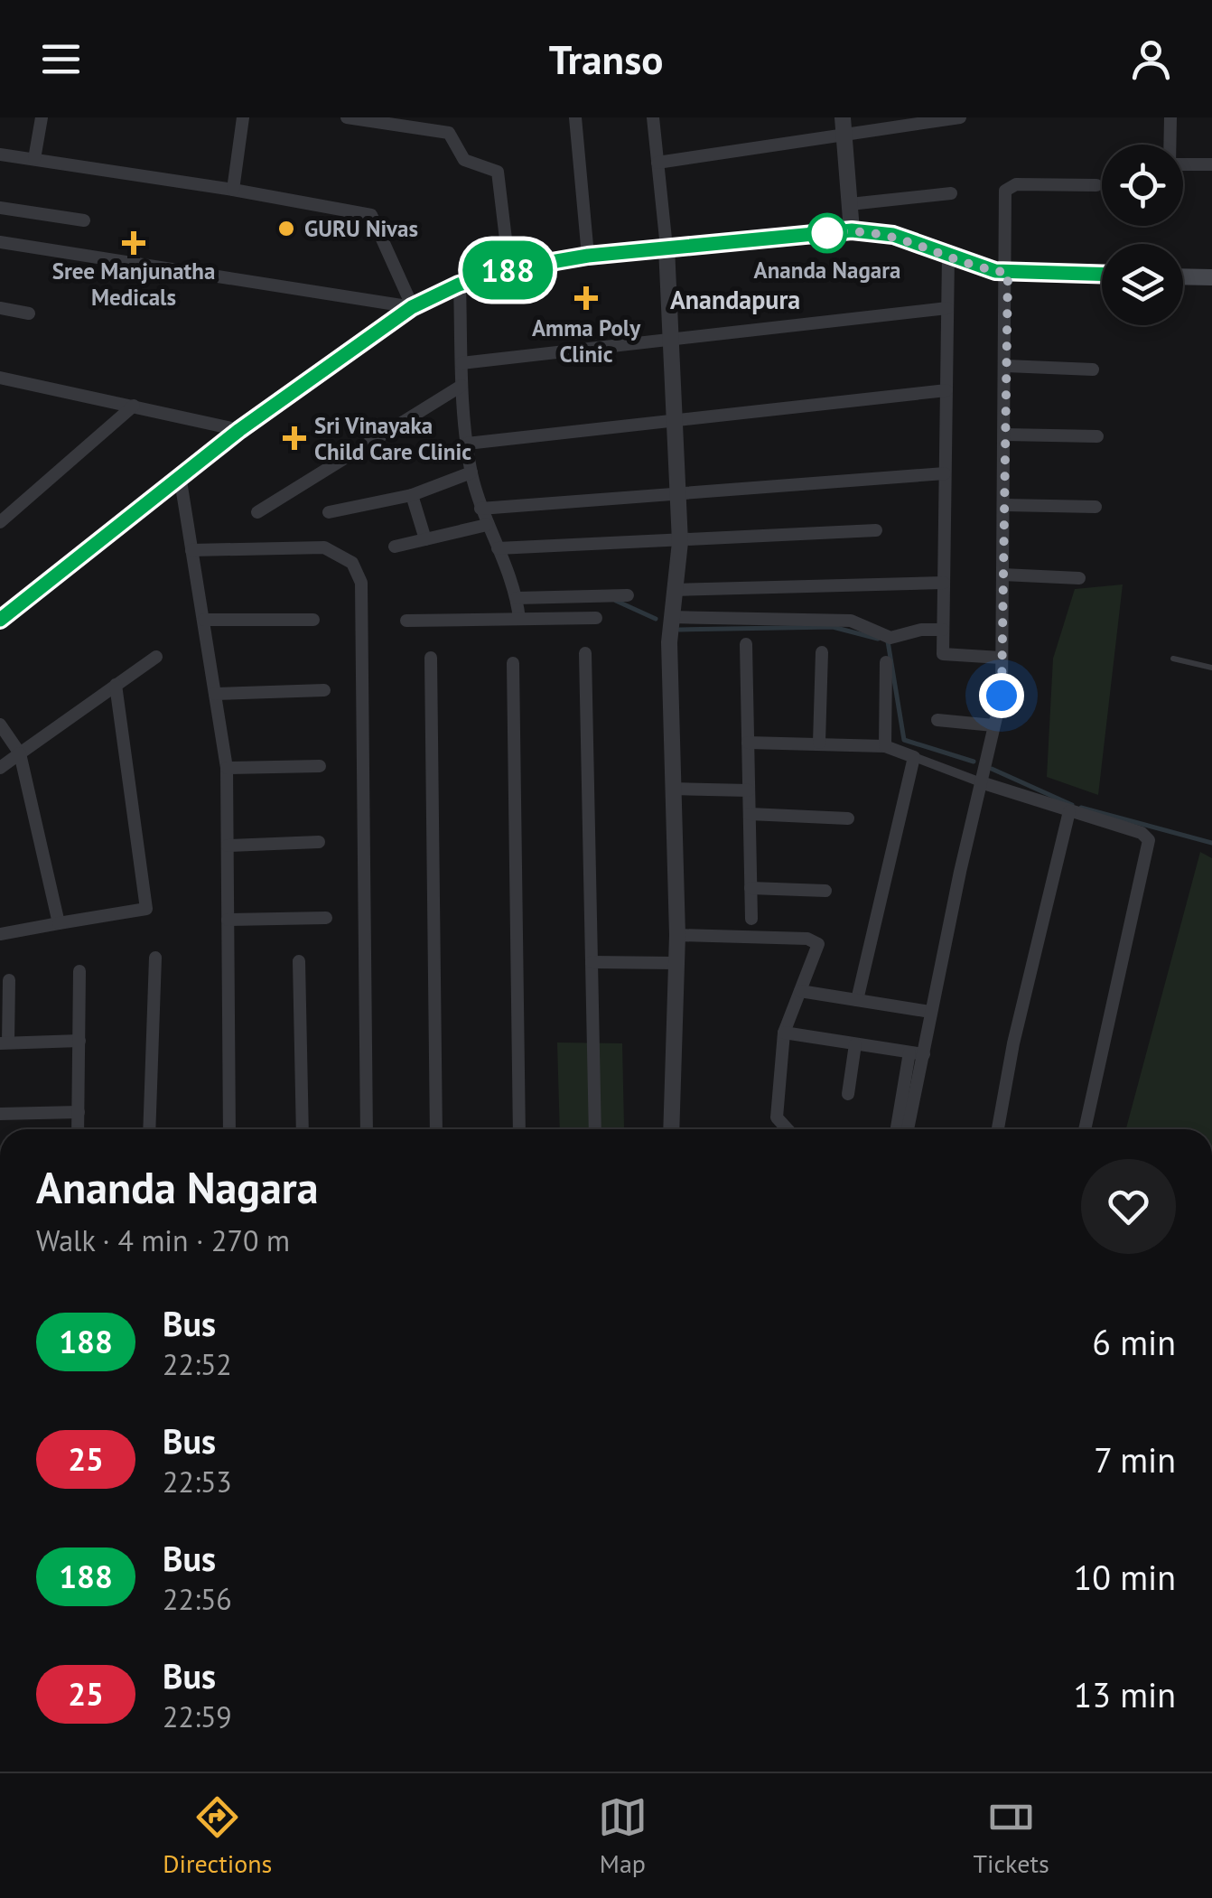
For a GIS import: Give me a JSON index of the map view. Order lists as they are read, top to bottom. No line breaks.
{"districts":["Anandapura"],"places":{"other":["GURU Nivas","Ananda Nagara"],"health":["Sree Manjunatha Medicals","Amma Poly Clinic","Sri Vinayaka Child Care Clinic"]},"lines":["bus line 188"],"page":{"header":"Transo","on_map":"188","heading":["Ananda Nagara","Walk · 4 min · 270 m"],"list":[{"mark":"188","name":"Bus","note":"22:52","value":"6 min"},{"mark":"25","name":"Bus","note":"22:53","value":"7 min"},{"mark":"188","name":"Bus","note":"22:56","value":"10 min"},{"mark":"25","name":"Bus","note":"22:59","value":"13 min"}],"tabs":["Directions","Map","Tickets"]}}
